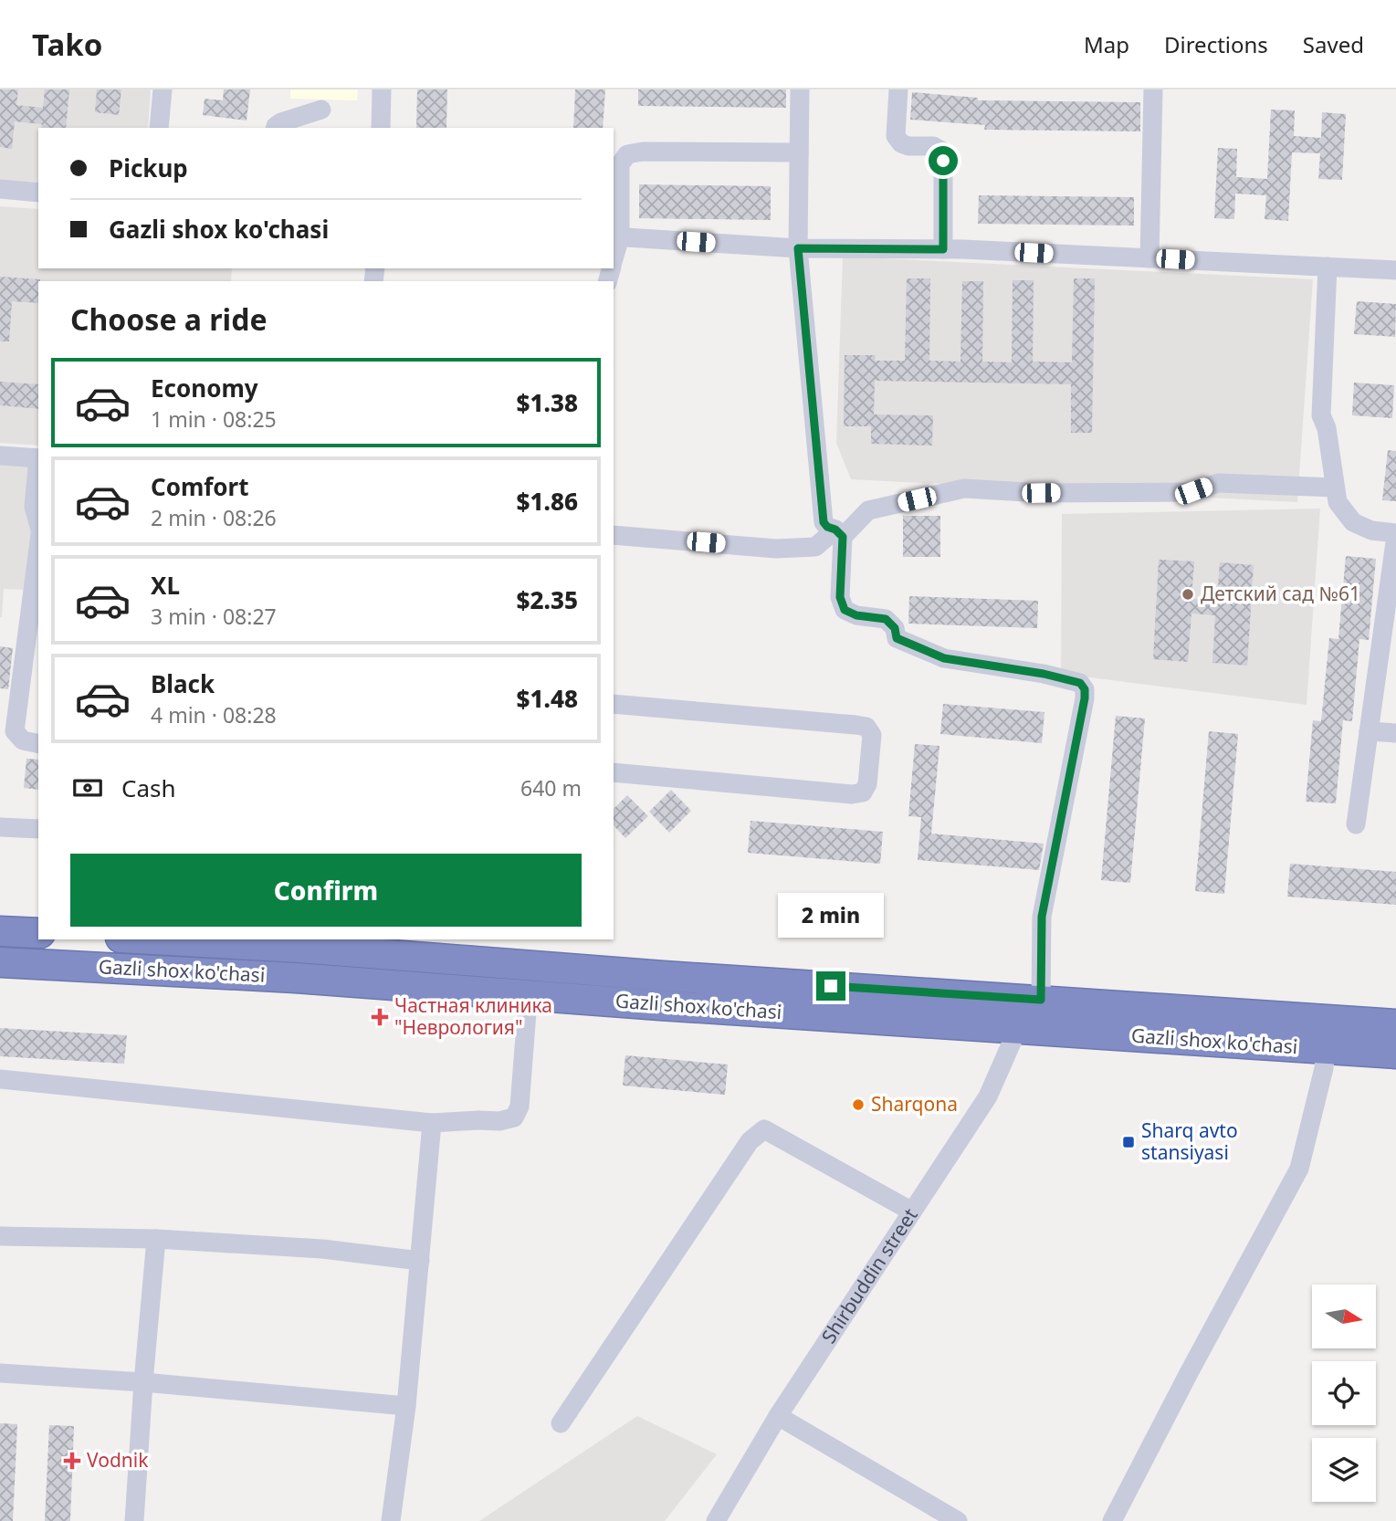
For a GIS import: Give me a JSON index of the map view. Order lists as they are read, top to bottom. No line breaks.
{"streets":{"highway":["Gazli shox ko'chasi"],"street":["Shirbuddin street"]},"crossings":[["Gazli shox ko'chasi","Shirbuddin street"]],"places":{"other":["Детский сад №61","Sharqona"],"health":["Частная клиника \"Неврология\"","Vodnik"],"transit":["Sharq avto stansiyasi"]},"north":"right","page":{"header":"Tako","nav":["Map","Directions","Saved"],"banner":["Pickup","Gazli shox ko'chasi"],"heading":"Choose a ride","list":[{"name":"Economy","note":"1 min · 08:25","value":"$1.38"},{"name":"Comfort","note":"2 min · 08:26","value":"$1.86"},{"name":"XL","note":"3 min · 08:27","value":"$2.35"},{"name":"Black","note":"4 min · 08:28","value":"$1.48"}],"pay":["Cash","640 m"],"buttons":"Confirm","bubble":"2 min"}}
